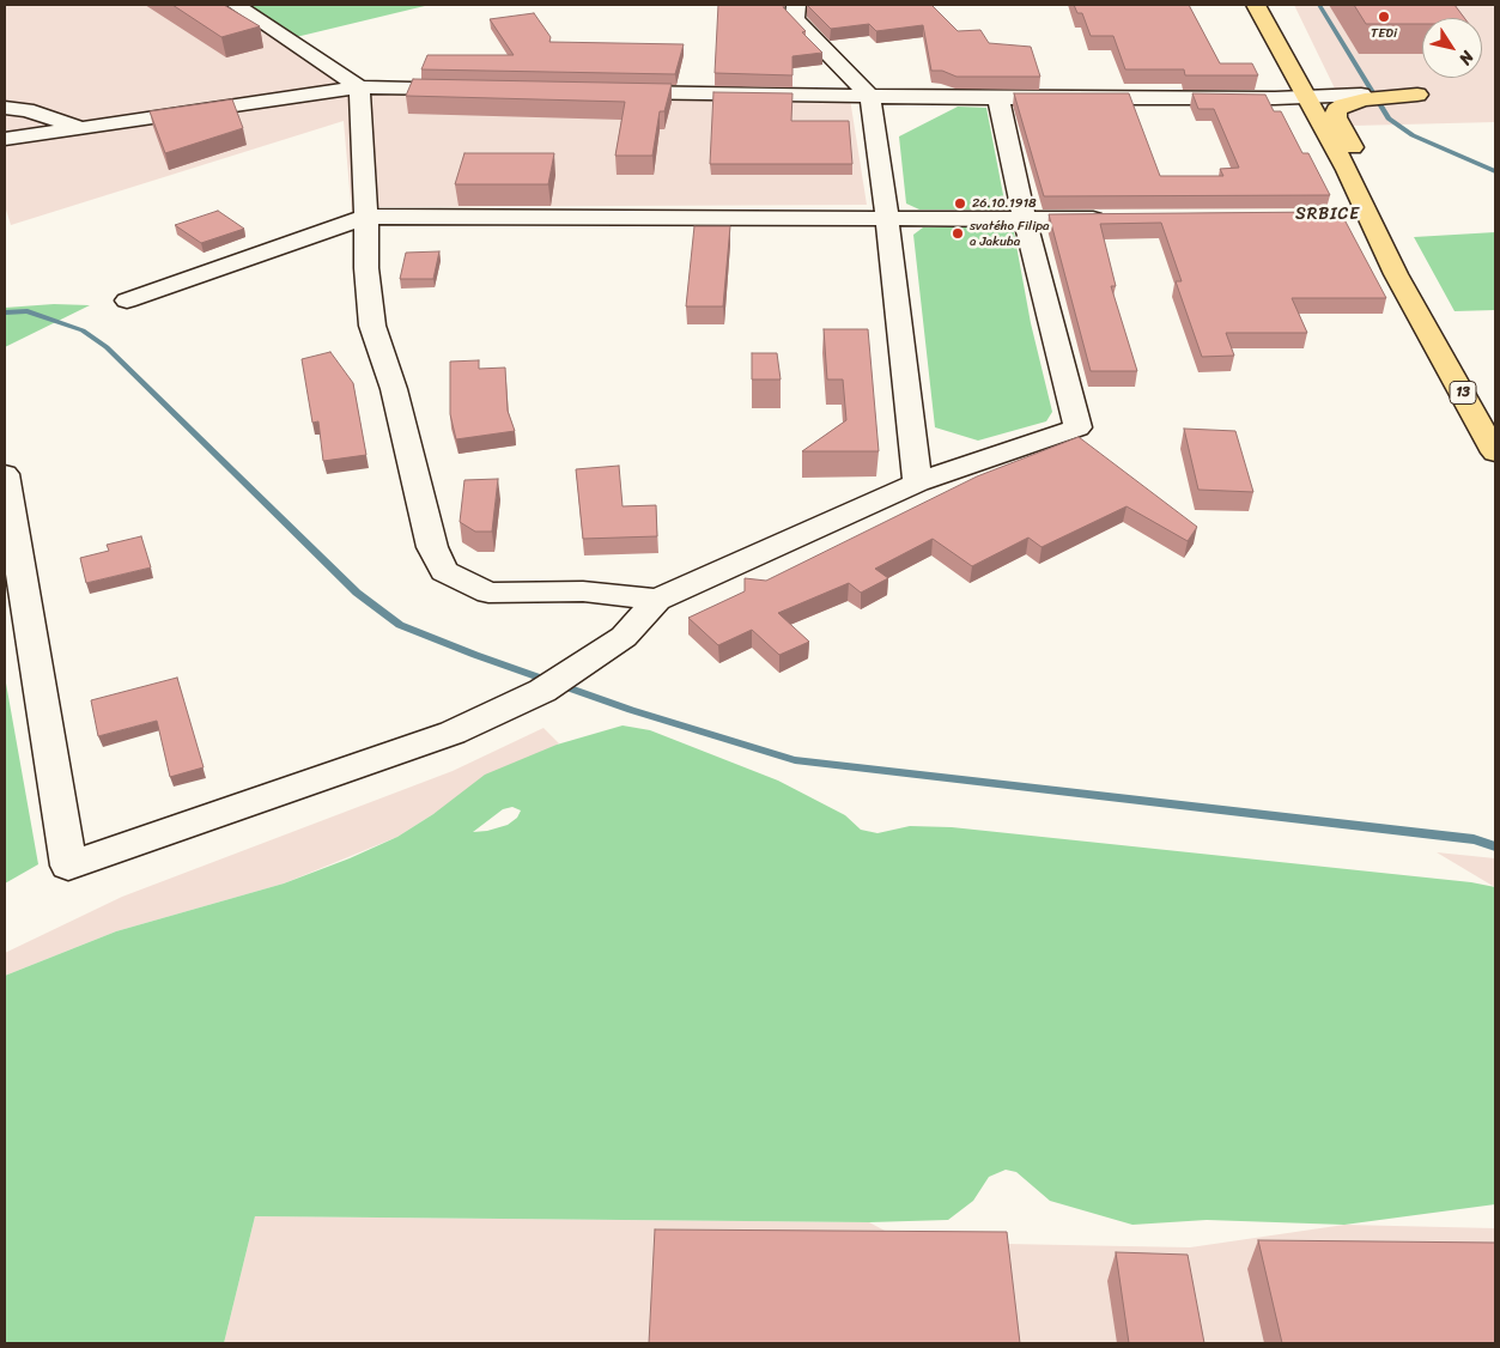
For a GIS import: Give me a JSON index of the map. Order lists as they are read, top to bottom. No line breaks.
{"streets":{"main road":["13"]},"districts":["SRBICE"],"places":["TEDi","26.10.1918","svatého Filipa a Jakuba"],"north":"bottom right"}
